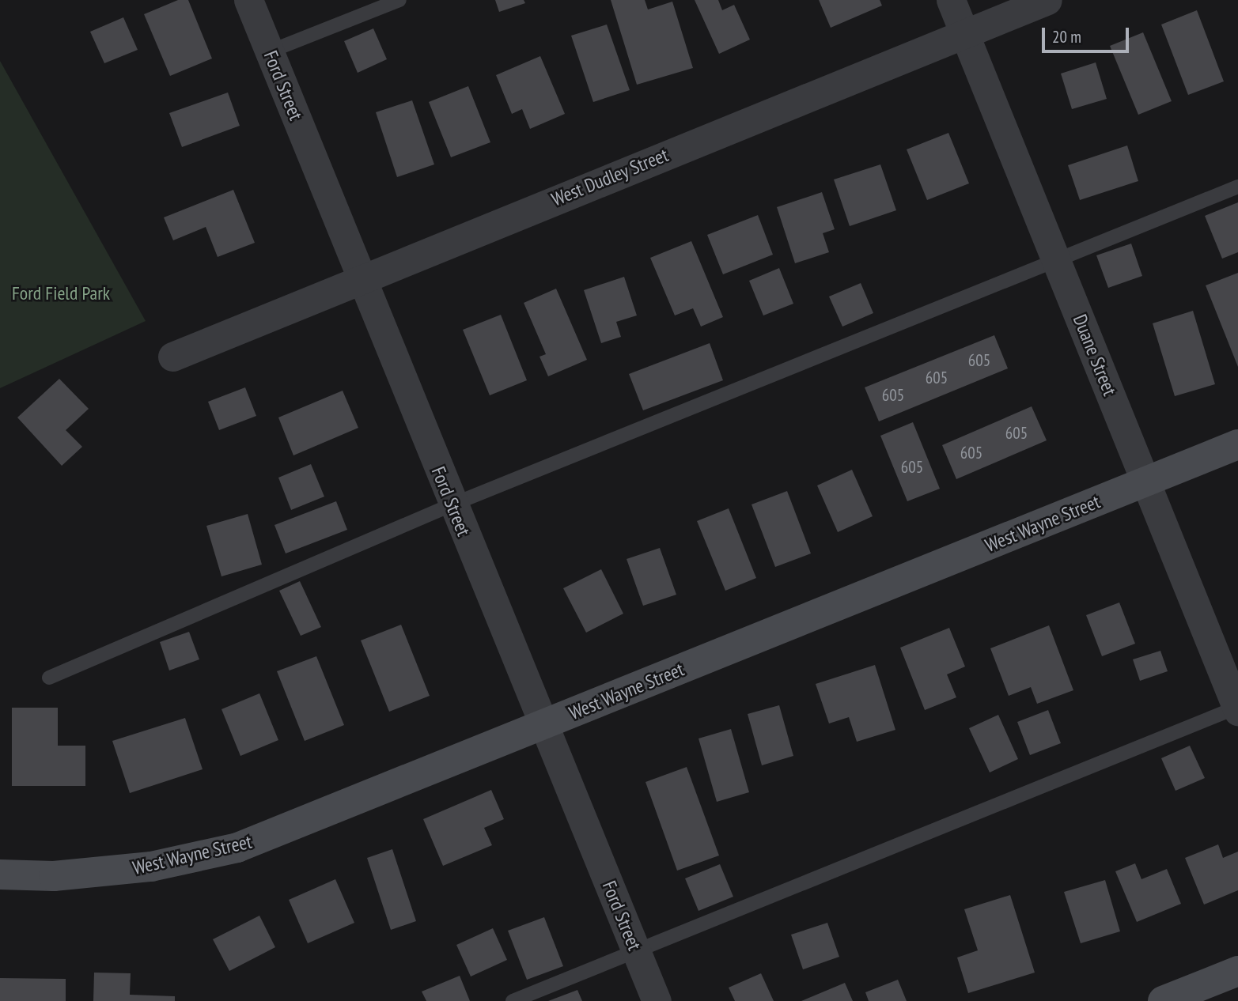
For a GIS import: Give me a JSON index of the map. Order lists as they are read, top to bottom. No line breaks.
{"streets":{"street":["Ford Street","West Dudley Street","Duane Street","West Wayne Street"]},"crossings":[["Ford Street","West Dudley Street"],["Ford Street","West Wayne Street"],["West Dudley Street","Duane Street"],["Duane Street","West Wayne Street"]],"parks":["Ford Field Park"],"house_numbers":["605","605","605","605","605","605"],"scale_bar":"20 m"}
